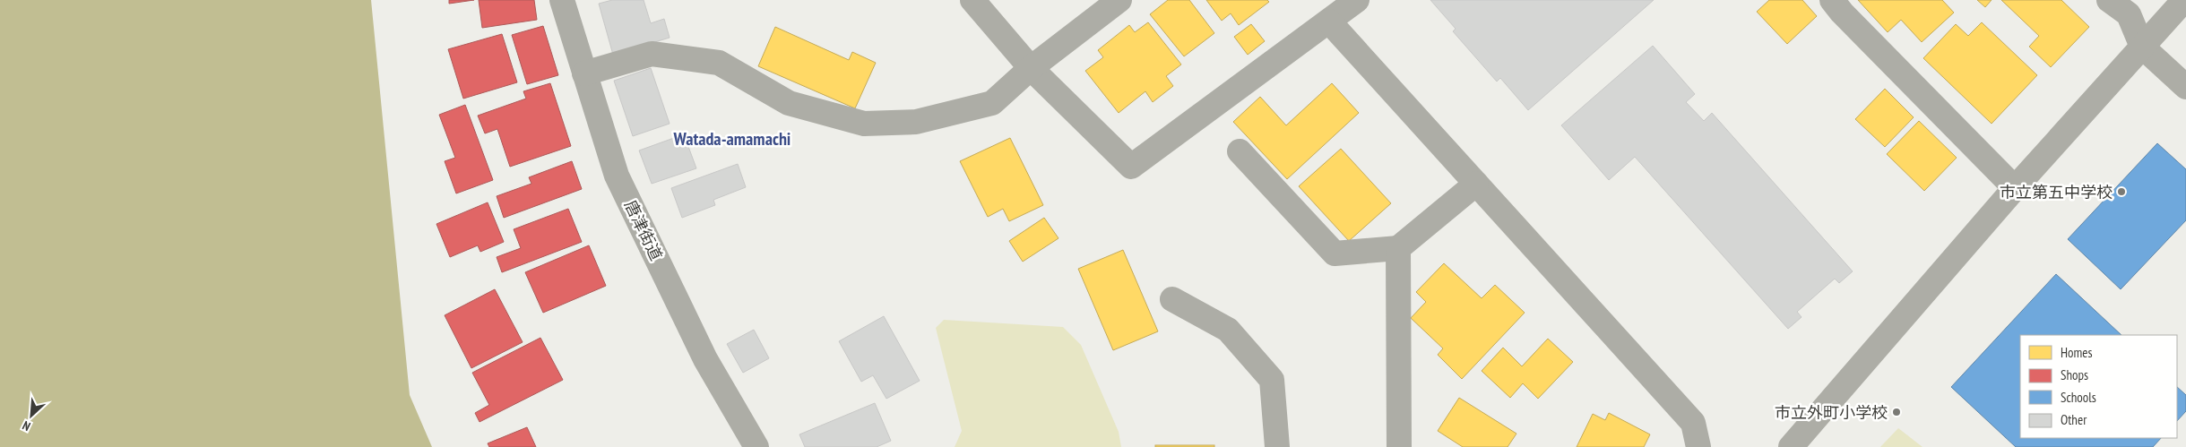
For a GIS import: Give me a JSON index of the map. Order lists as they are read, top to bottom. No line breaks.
{"streets":{"street":["唐津街道"]},"districts":["Watada-amamachi"],"places":["市立第五中学校","市立外町小学校"],"legend":["Homes","Shops","Schools","Other"],"north":"bottom left"}
